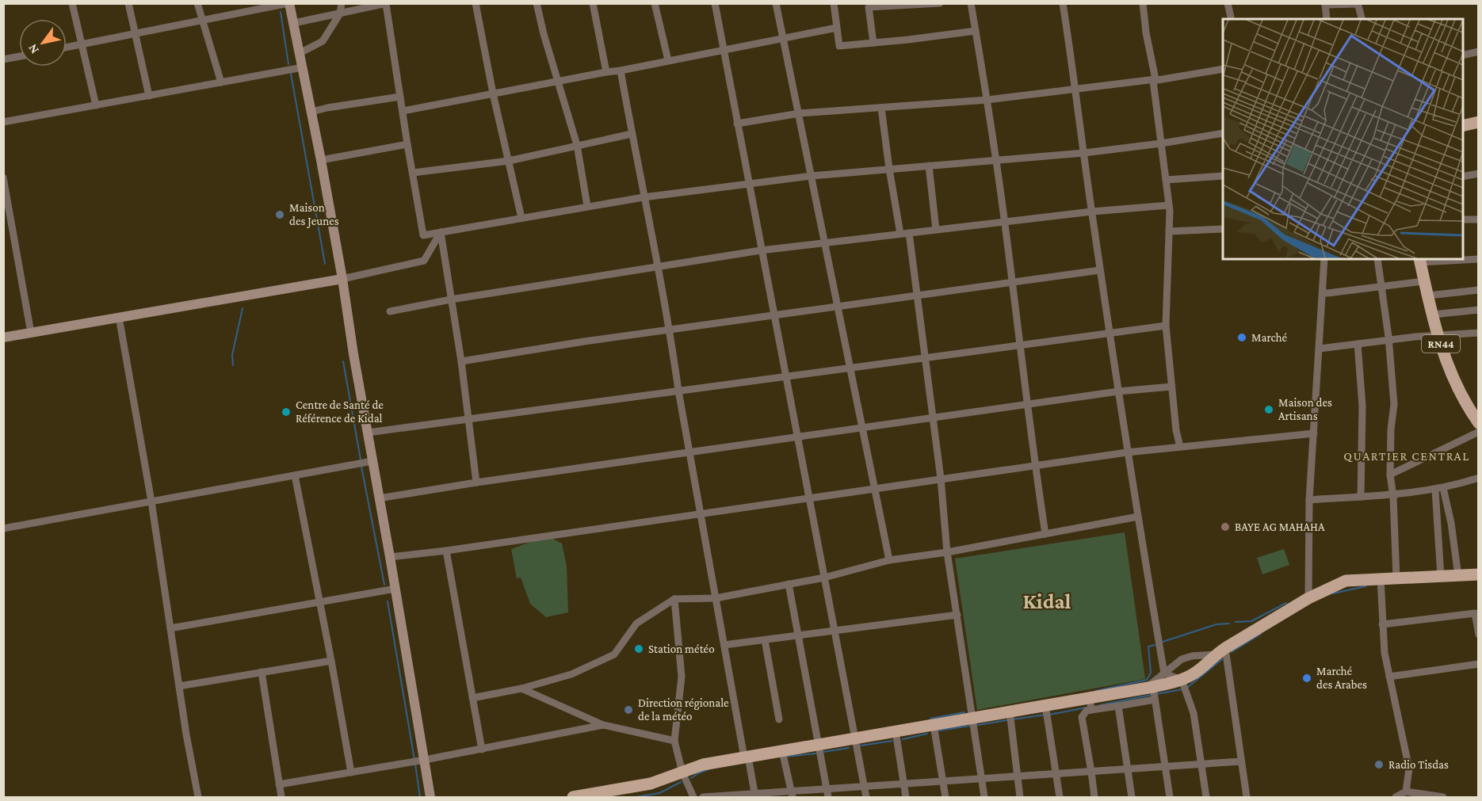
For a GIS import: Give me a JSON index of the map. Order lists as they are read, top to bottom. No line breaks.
{"streets":{"main road":["RN44"]},"districts":["QUARTIER CENTRAL","Kidal"],"places":["Maison des Jeunes","Marché","Maison des Artisans","Centre de Santé de Référence de Kidal","BAYE AG MAHAHA","Station météo","Marché des Arabes","Direction régionale de la météo","Radio Tisdas"],"north":"bottom left"}
